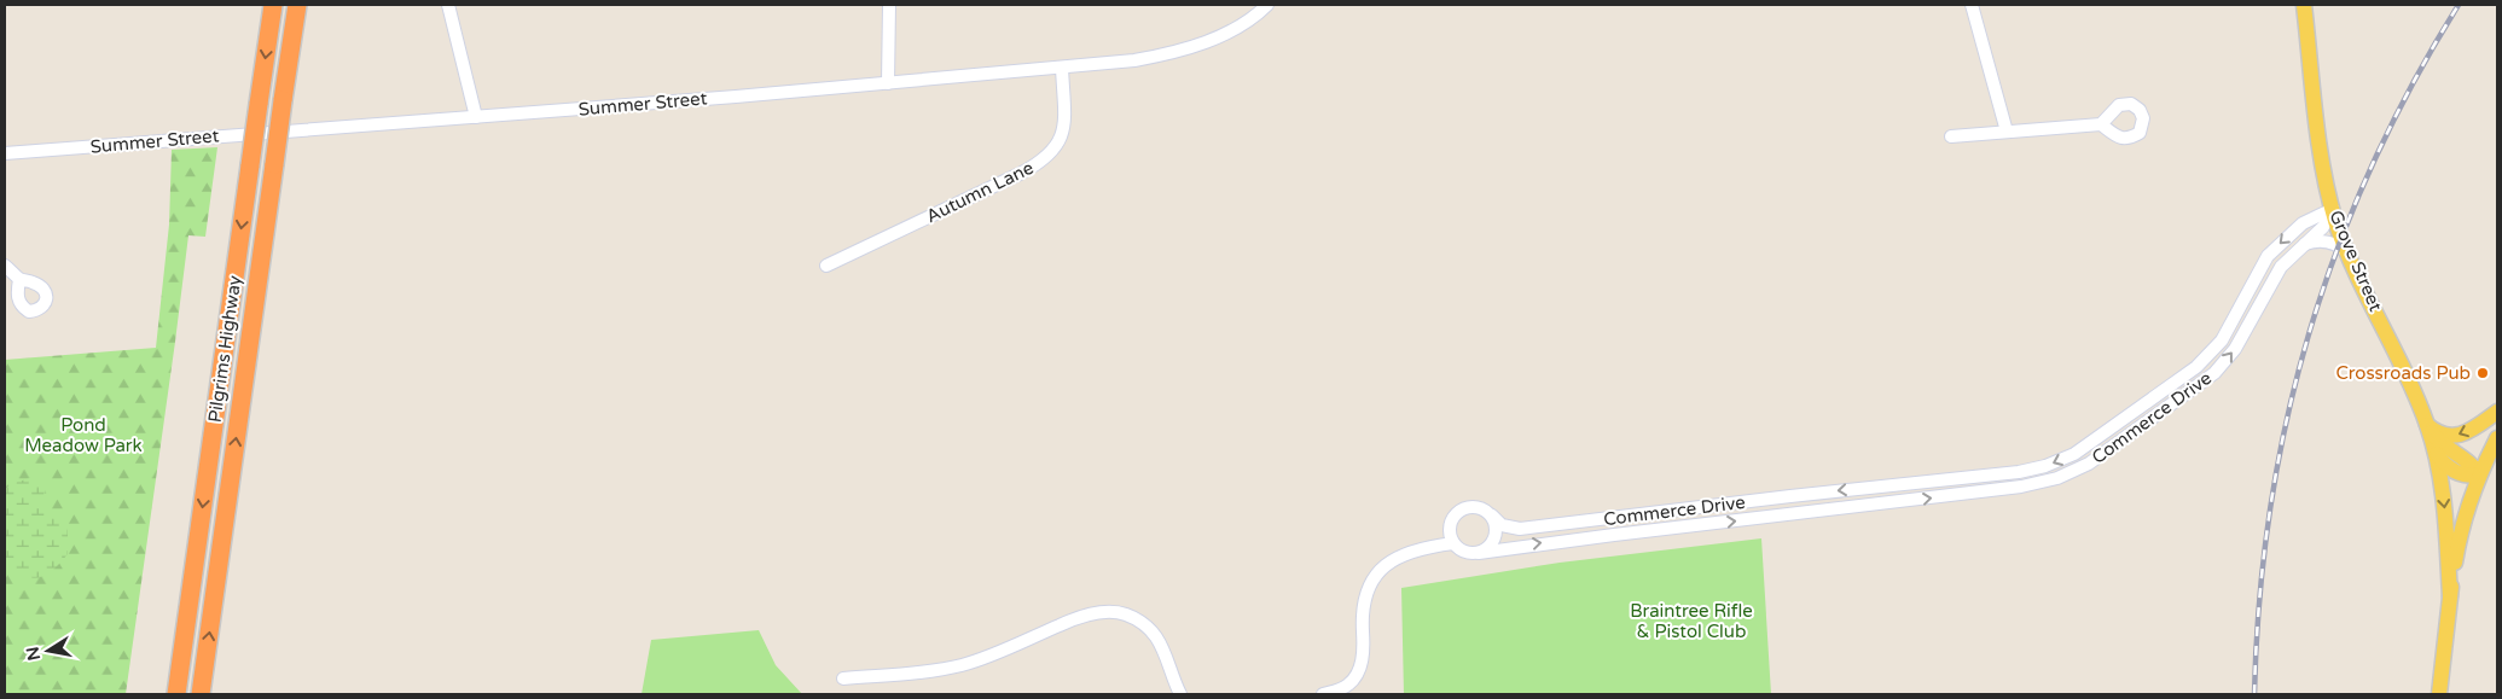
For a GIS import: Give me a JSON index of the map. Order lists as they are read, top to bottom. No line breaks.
{"streets":{"highway":["Pilgrims Highway"],"main road":["Grove Street"],"street":["Summer Street","Autumn Lane","Commerce Drive"]},"crossings":[["Summer Street","Autumn Lane"],["Grove Street","Commerce Drive"]],"parks":["Pond Meadow Park","Braintree Rifle & Pistol Club"],"places":["Crossroads Pub"],"north":"left"}
